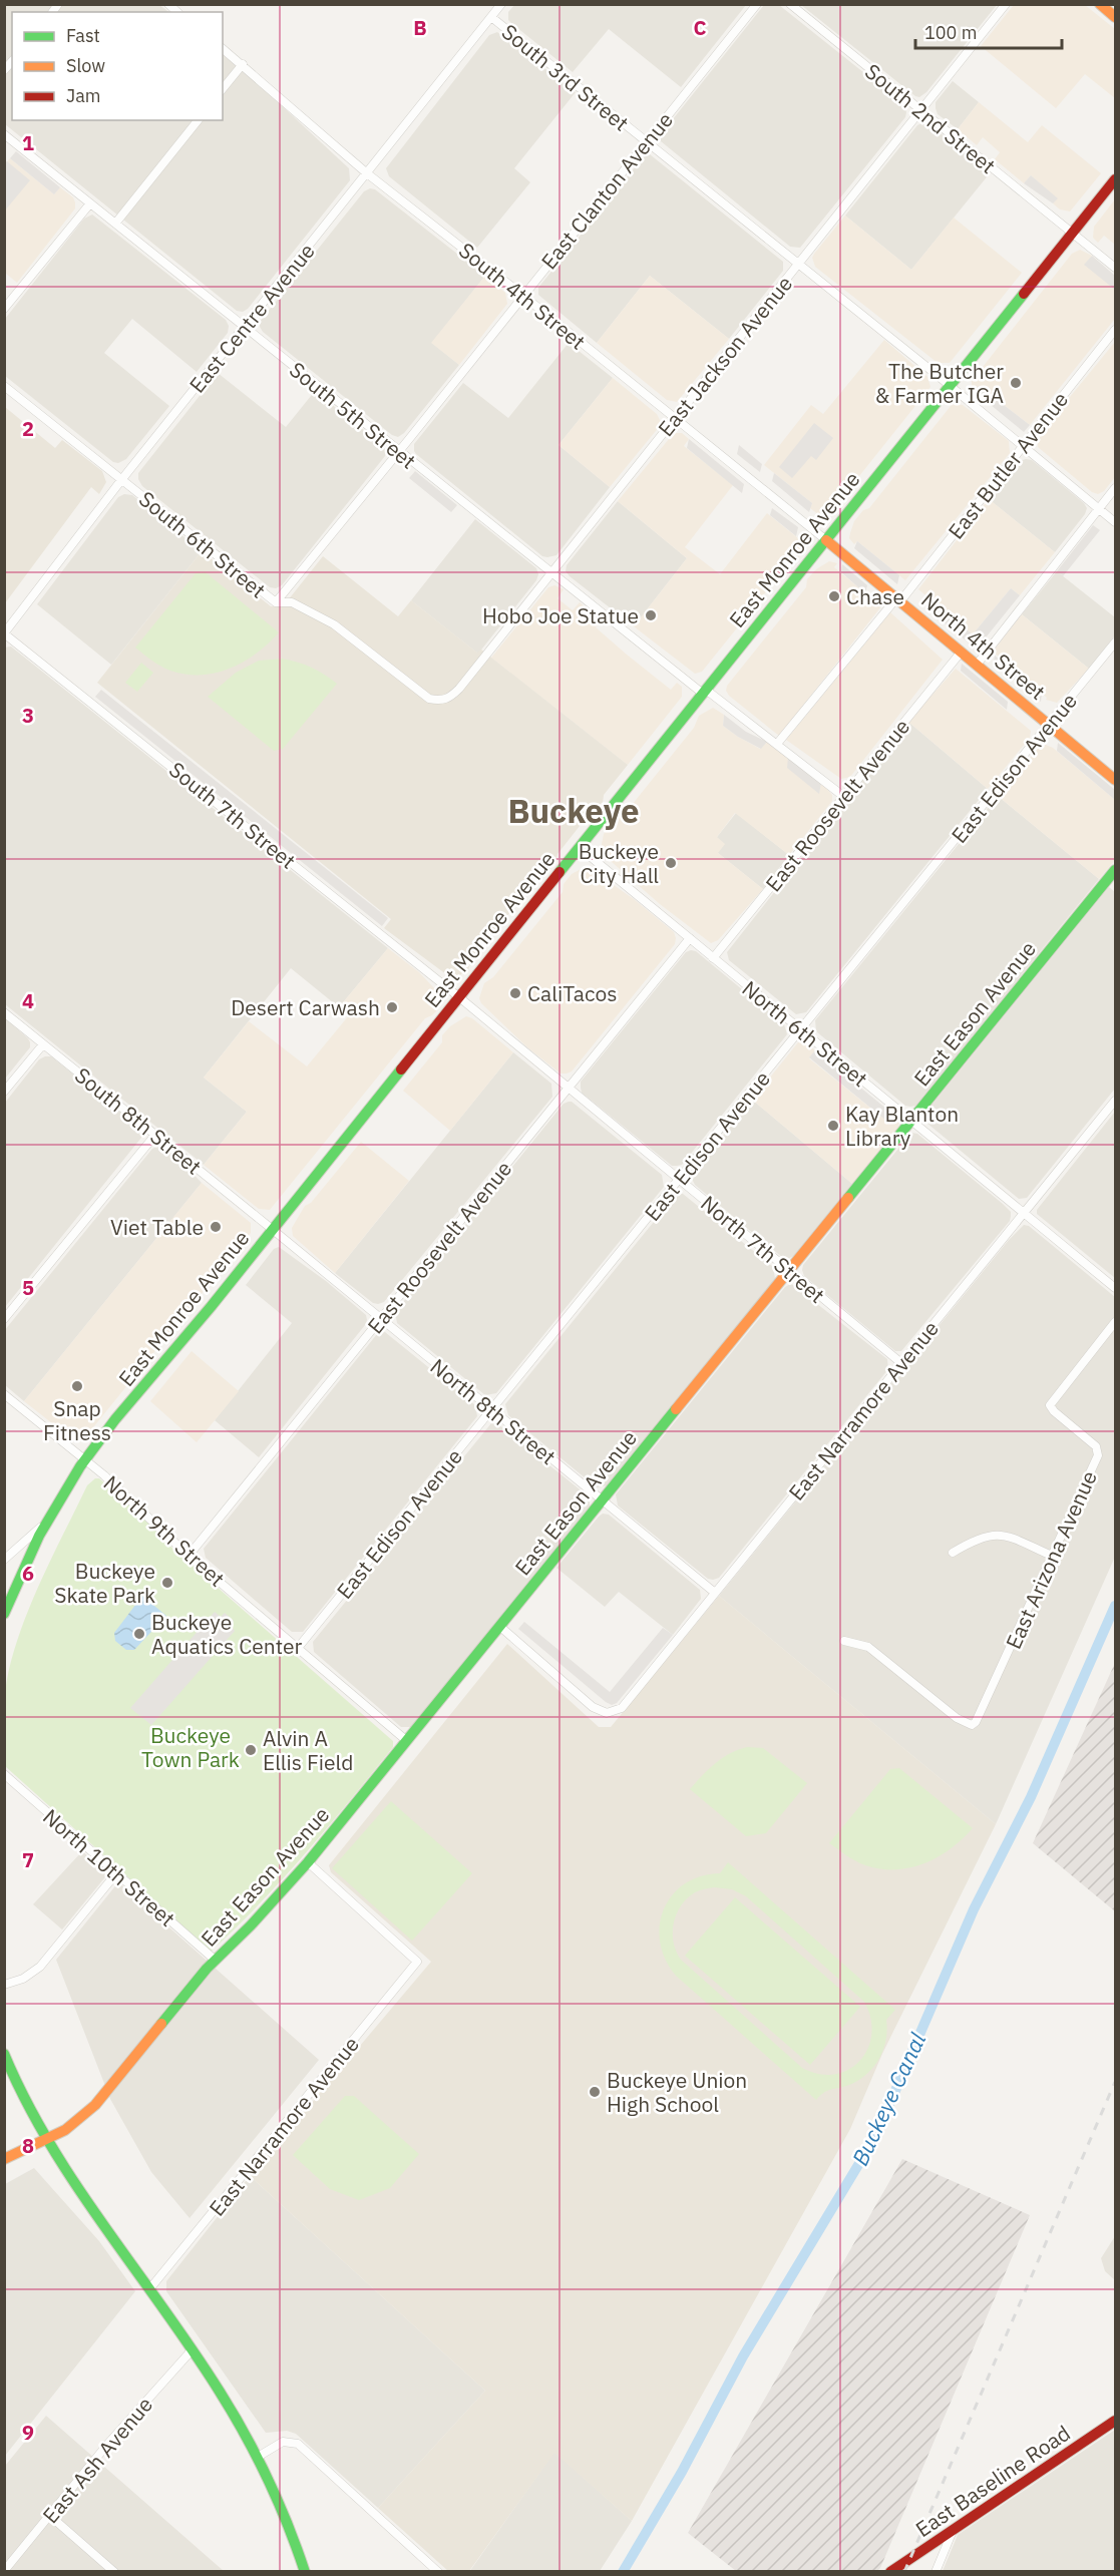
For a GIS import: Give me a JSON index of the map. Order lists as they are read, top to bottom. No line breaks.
{"streets":{"main road":["East Monroe Avenue","North 4th Street","East Eason Avenue","East Baseline Road"],"street":["South 3rd Street","South 2nd Street","East Clanton Avenue","South 4th Street","East Centre Avenue","East Jackson Avenue","South 5th Street","East Butler Avenue","South 6th Street","East Edison Avenue","East Roosevelt Avenue","South 7th Street","North 6th Street","South 8th Street","North 7th Street","East Narramore Avenue","North 8th Street","North 9th Street","East Arizona Avenue","North 10th Street","East Ash Avenue"]},"crossings":[["South 3rd Street","East Clanton Avenue"],["South 3rd Street","East Centre Avenue"],["South 3rd Street","East Jackson Avenue"],["South 3rd Street","East Butler Avenue"],["South 3rd Street","East Monroe Avenue"],["South 2nd Street","East Jackson Avenue"],["South 2nd Street","East Monroe Avenue"],["East Clanton Avenue","South 4th Street"],["East Clanton Avenue","South 5th Street"],["East Clanton Avenue","South 6th Street"],["South 4th Street","East Centre Avenue"],["South 4th Street","East Jackson Avenue"],["South 4th Street","East Monroe Avenue"],["South 4th Street","North 4th Street"],["East Centre Avenue","South 5th Street"],["East Centre Avenue","South 6th Street"],["East Centre Avenue","South 7th Street"],["East Jackson Avenue","South 5th Street"],["East Jackson Avenue","South 6th Street"],["South 5th Street","East Butler Avenue"],["South 5th Street","East Monroe Avenue"],["South 5th Street","East Roosevelt Avenue"],["East Butler Avenue","North 4th Street"],["East Monroe Avenue","North 4th Street"],["East Monroe Avenue","South 7th Street"],["East Monroe Avenue","North 6th Street"],["East Monroe Avenue","South 8th Street"],["East Monroe Avenue","North 7th Street"],["East Monroe Avenue","North 8th Street"],["East Monroe Avenue","North 9th Street"],["North 4th Street","East Edison Avenue"],["North 4th Street","East Roosevelt Avenue"],["East Edison Avenue","North 6th Street"],["East Edison Avenue","North 7th Street"],["East Edison Avenue","North 8th Street"],["East Edison Avenue","North 9th Street"],["East Roosevelt Avenue","North 6th Street"],["East Roosevelt Avenue","North 7th Street"],["East Roosevelt Avenue","North 8th Street"],["East Roosevelt Avenue","North 9th Street"],["South 7th Street","North 7th Street"],["East Eason Avenue","North 6th Street"],["East Eason Avenue","North 7th Street"],["East Eason Avenue","East Narramore Avenue"],["East Eason Avenue","North 8th Street"],["East Eason Avenue","North 9th Street"],["East Eason Avenue","North 10th Street"],["North 6th Street","East Narramore Avenue"],["South 8th Street","North 8th Street"],["North 7th Street","East Narramore Avenue"],["East Narramore Avenue","North 8th Street"]],"districts":["Buckeye"],"water":["Buckeye Canal"],"parks":["Buckeye Town Park"],"places":["The Butcher & Farmer IGA","Chase","Hobo Joe Statue","Buckeye City Hall","CaliTacos","Desert Carwash","Kay Blanton Library","Viet Table","Snap Fitness","Buckeye Skate Park","Buckeye Aquatics Center","Alvin A Ellis Field","Buckeye Union High School"],"legend":["Fast","Slow","Jam"],"scale_bar":"100 m","grid":{"columns":["B","C"],"rows":["1","2","3","4","5","6","7","8","9"]}}
